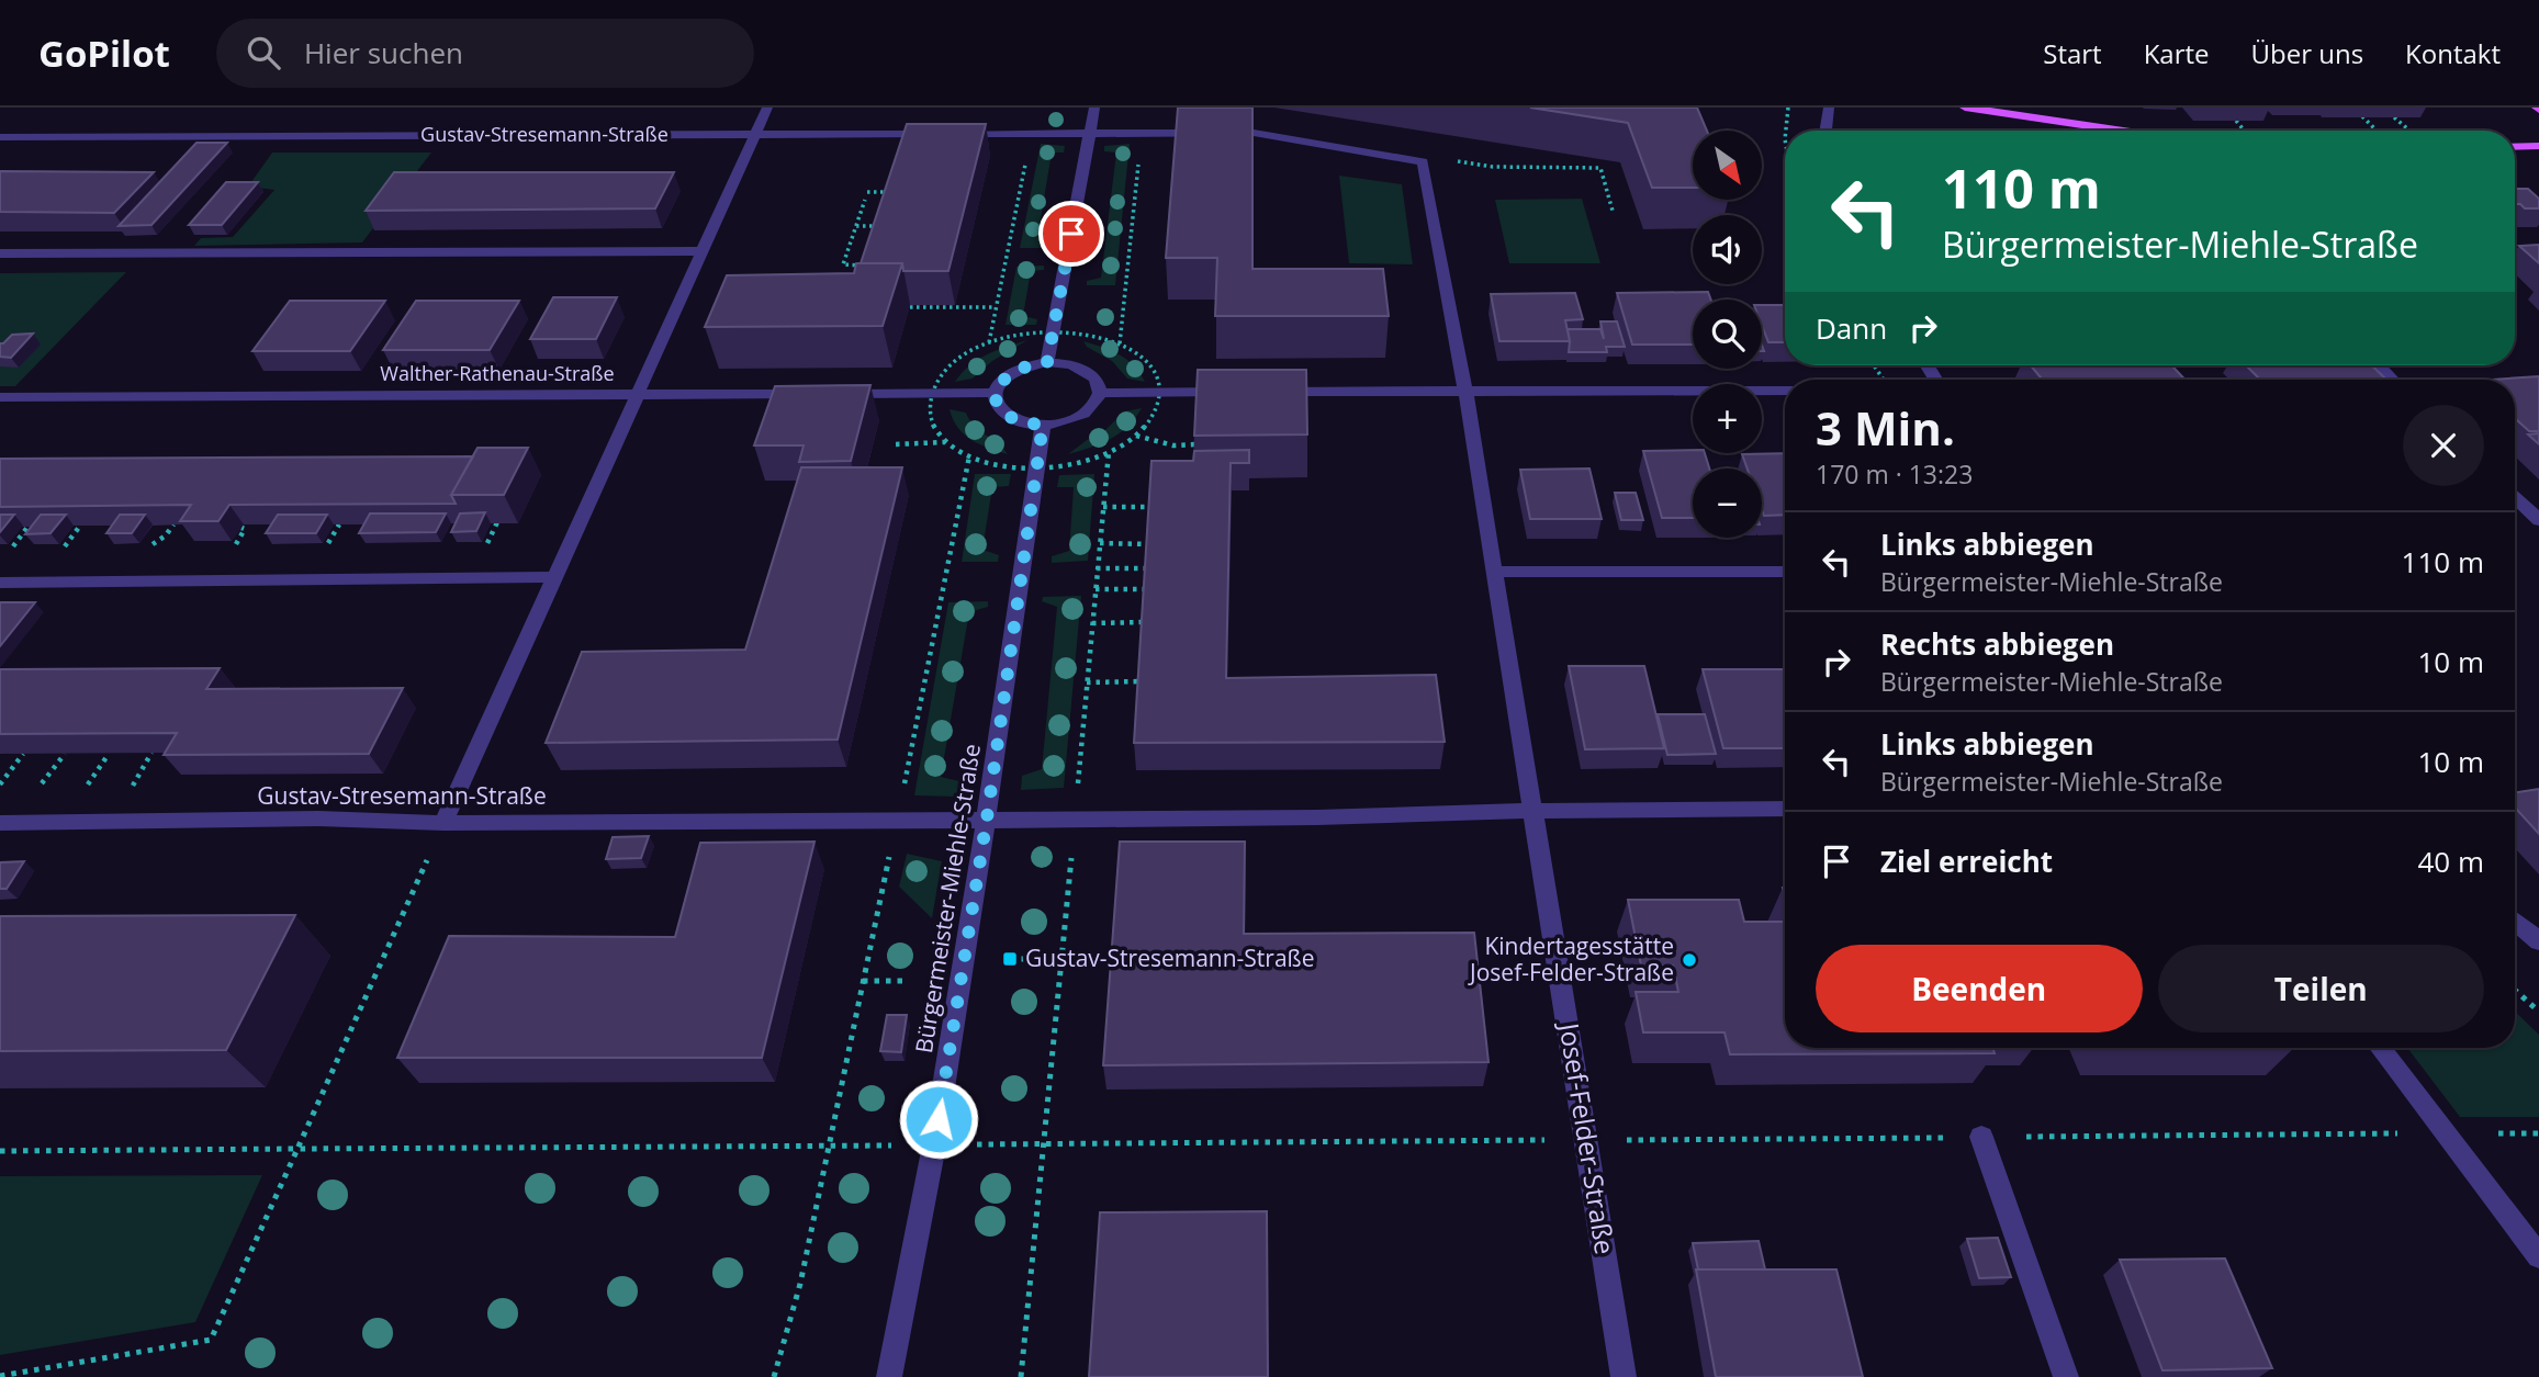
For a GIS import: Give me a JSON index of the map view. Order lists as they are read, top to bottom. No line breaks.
{"streets":{"street":["Gustav-Stresemann-Straße","Walther-Rathenau-Straße","Bürgermeister-Miehle-Straße","Josef-Felder-Straße"]},"crossings":[["Gustav-Stresemann-Straße","Bürgermeister-Miehle-Straße"],["Gustav-Stresemann-Straße","Josef-Felder-Straße"],["Walther-Rathenau-Straße","Bürgermeister-Miehle-Straße"]],"places":{"transit":["Gustav-Stresemann-Straße"],"other":["Kindertagesstätte Josef-Felder-Straße"]},"north":"bottom right","page":{"header":"GoPilot","search":"Hier suchen","nav":["Start","Karte","Über uns","Kontakt"],"map_buttons":["+","−"],"turn":["110 m","Bürgermeister-Miehle-Straße"],"then":"Dann","heading":["3 Min.","170 m · 13:23"],"list":[{"name":"Links abbiegen","note":"Bürgermeister-Miehle-Straße","value":"110 m"},{"name":"Rechts abbiegen","note":"Bürgermeister-Miehle-Straße","value":"10 m"},{"name":"Links abbiegen","note":"Bürgermeister-Miehle-Straße","value":"10 m"},{"name":"Ziel erreicht","value":"40 m"}],"buttons":["Beenden","Teilen"]}}
